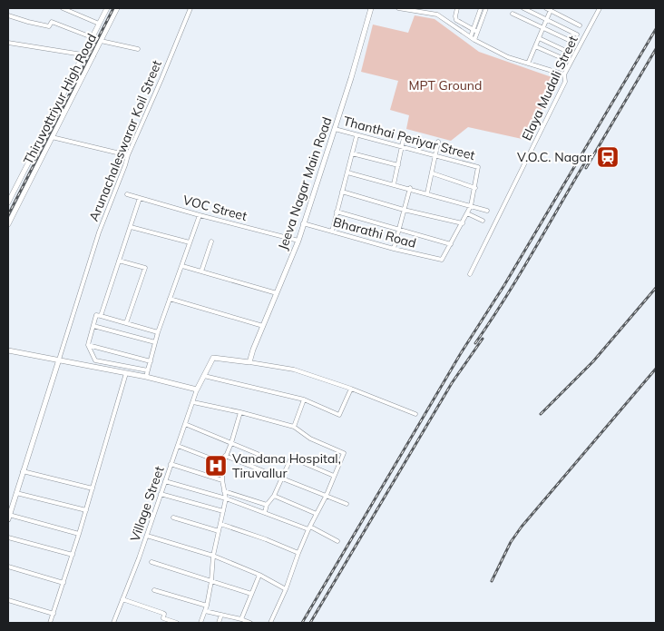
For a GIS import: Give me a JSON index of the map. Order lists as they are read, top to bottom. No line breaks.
{"streets":{"street":["Elaya Mudali Street","Thiruvottriyur High Road","Thanthai Periyar Street","Arunachaleswarar Koil Street","Jeeva Nagar Main Road","VOC Street","Bharathi Road","Village Street"]},"crossings":[["Thanthai Periyar Street","Jeeva Nagar Main Road"],["Jeeva Nagar Main Road","VOC Street"],["Jeeva Nagar Main Road","Bharathi Road"]],"parks":["MPT Ground"],"places":{"station":["V.O.C. Nagar"],"hospital":["Vandana Hospital, Tiruvallur"]}}
